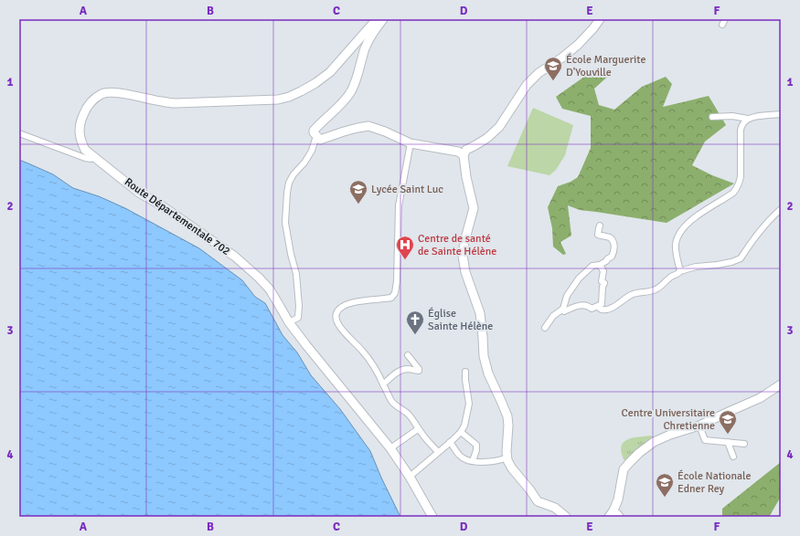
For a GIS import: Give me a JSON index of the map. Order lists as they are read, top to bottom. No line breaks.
{"streets":{"street":["Route Départementale 702"]},"places":{"school or university":["École Marguerite D'Youville","Lycée Saint Luc","Centre Universitaire Chretienne","École Nationale Edner Rey"],"hospital":["Centre de santé de Sainte Hélène"],"church":["Église Sainte Hélène"]},"grid":{"columns":["A","B","C","D","E","F"],"rows":["1","2","3","4"]}}
